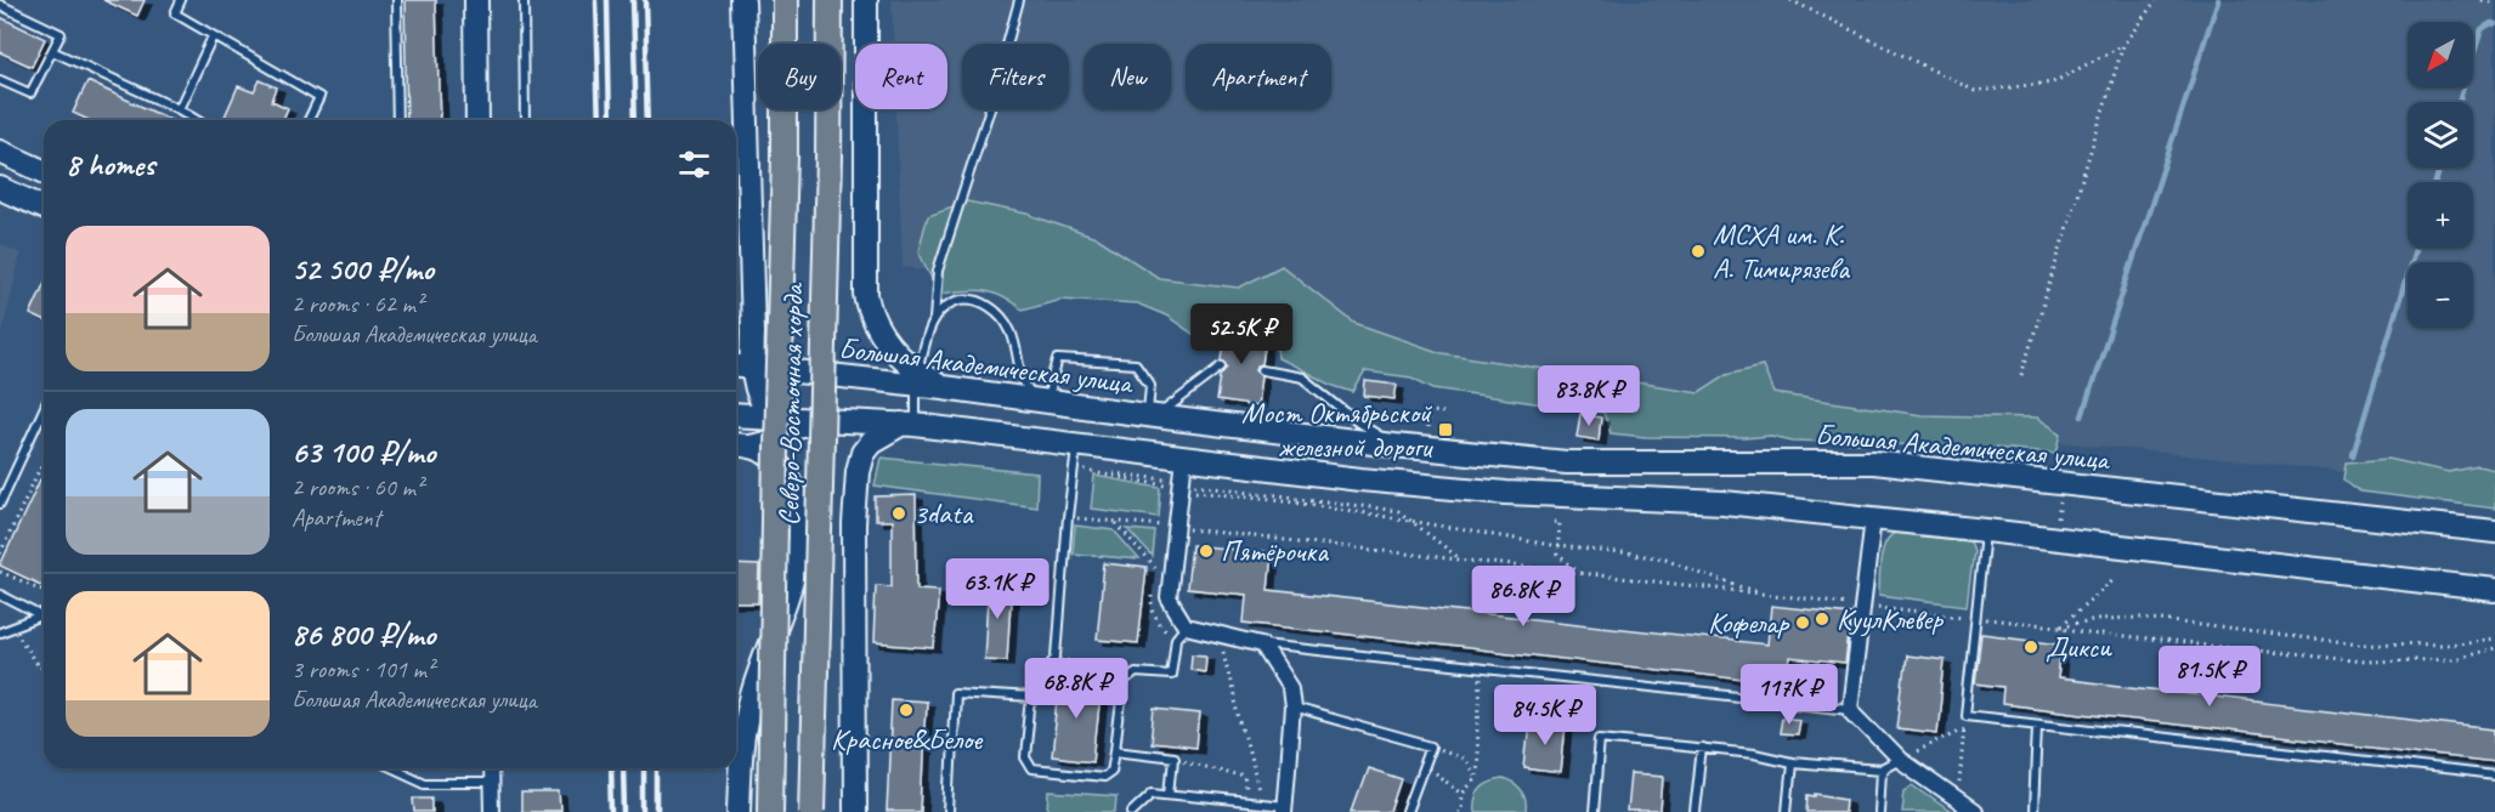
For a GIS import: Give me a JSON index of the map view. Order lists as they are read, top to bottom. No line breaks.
{"streets":{"main road":["Большая Академическая улица","Северо-Восточная хорда"]},"places":{"other":["МСХА им. К. А. Тимирязева","3data","Пятёрочка","КуулКлевер","Кофелар","Дикси","Красное&Белое"],"transit":["Мост Октябрьской железной дороги"]},"north":"bottom left","page":{"map_buttons":["+","−"],"chip":["Buy","Rent","Filters","New","Apartment"],"heading":"8 homes","list":[{"name":"52 500 ₽/mo","note":"2 rooms · 62 m² · Большая Академическая улица"},{"name":"63 100 ₽/mo","note":"2 rooms · 60 m² · Apartment"},{"name":"86 800 ₽/mo","note":"3 rooms · 101 m² · Большая Академическая улица"}],"price":["52.5K ₽","83.8K ₽","63.1K ₽","86.8K ₽","81.5K ₽","68.8K ₽","117K ₽","84.5K ₽"]}}
